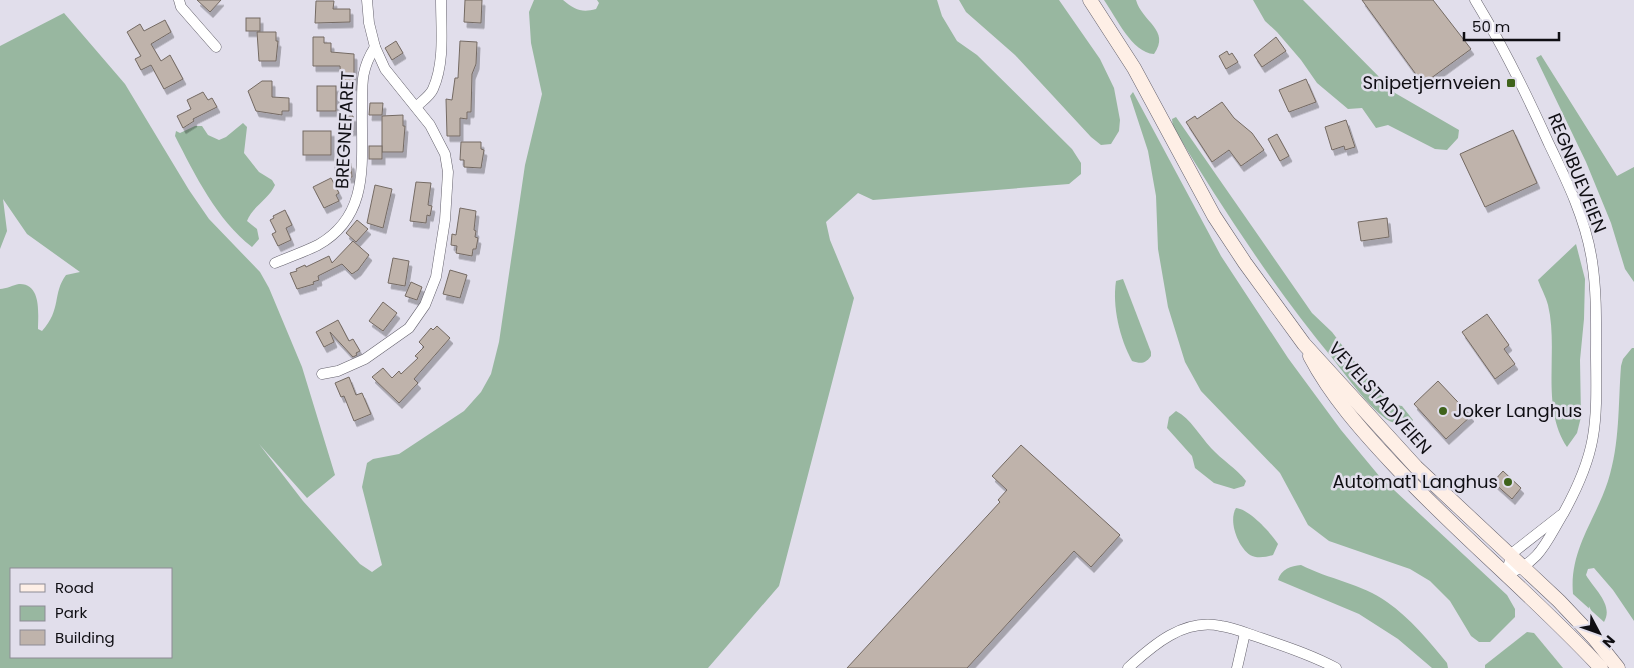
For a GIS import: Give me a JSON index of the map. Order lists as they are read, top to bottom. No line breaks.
{"streets":{"main road":["VEVELSTADVEIEN"],"street":["BREGNEFARET","REGNBUEVEIEN"]},"crossings":[["REGNBUEVEIEN","VEVELSTADVEIEN"]],"places":{"transit":["Snipetjernveien"],"other":["Joker Langhus","Automat1 Langhus"]},"legend":["Road","Park","Building"],"scale_bar":"50 m","north":"bottom right"}
